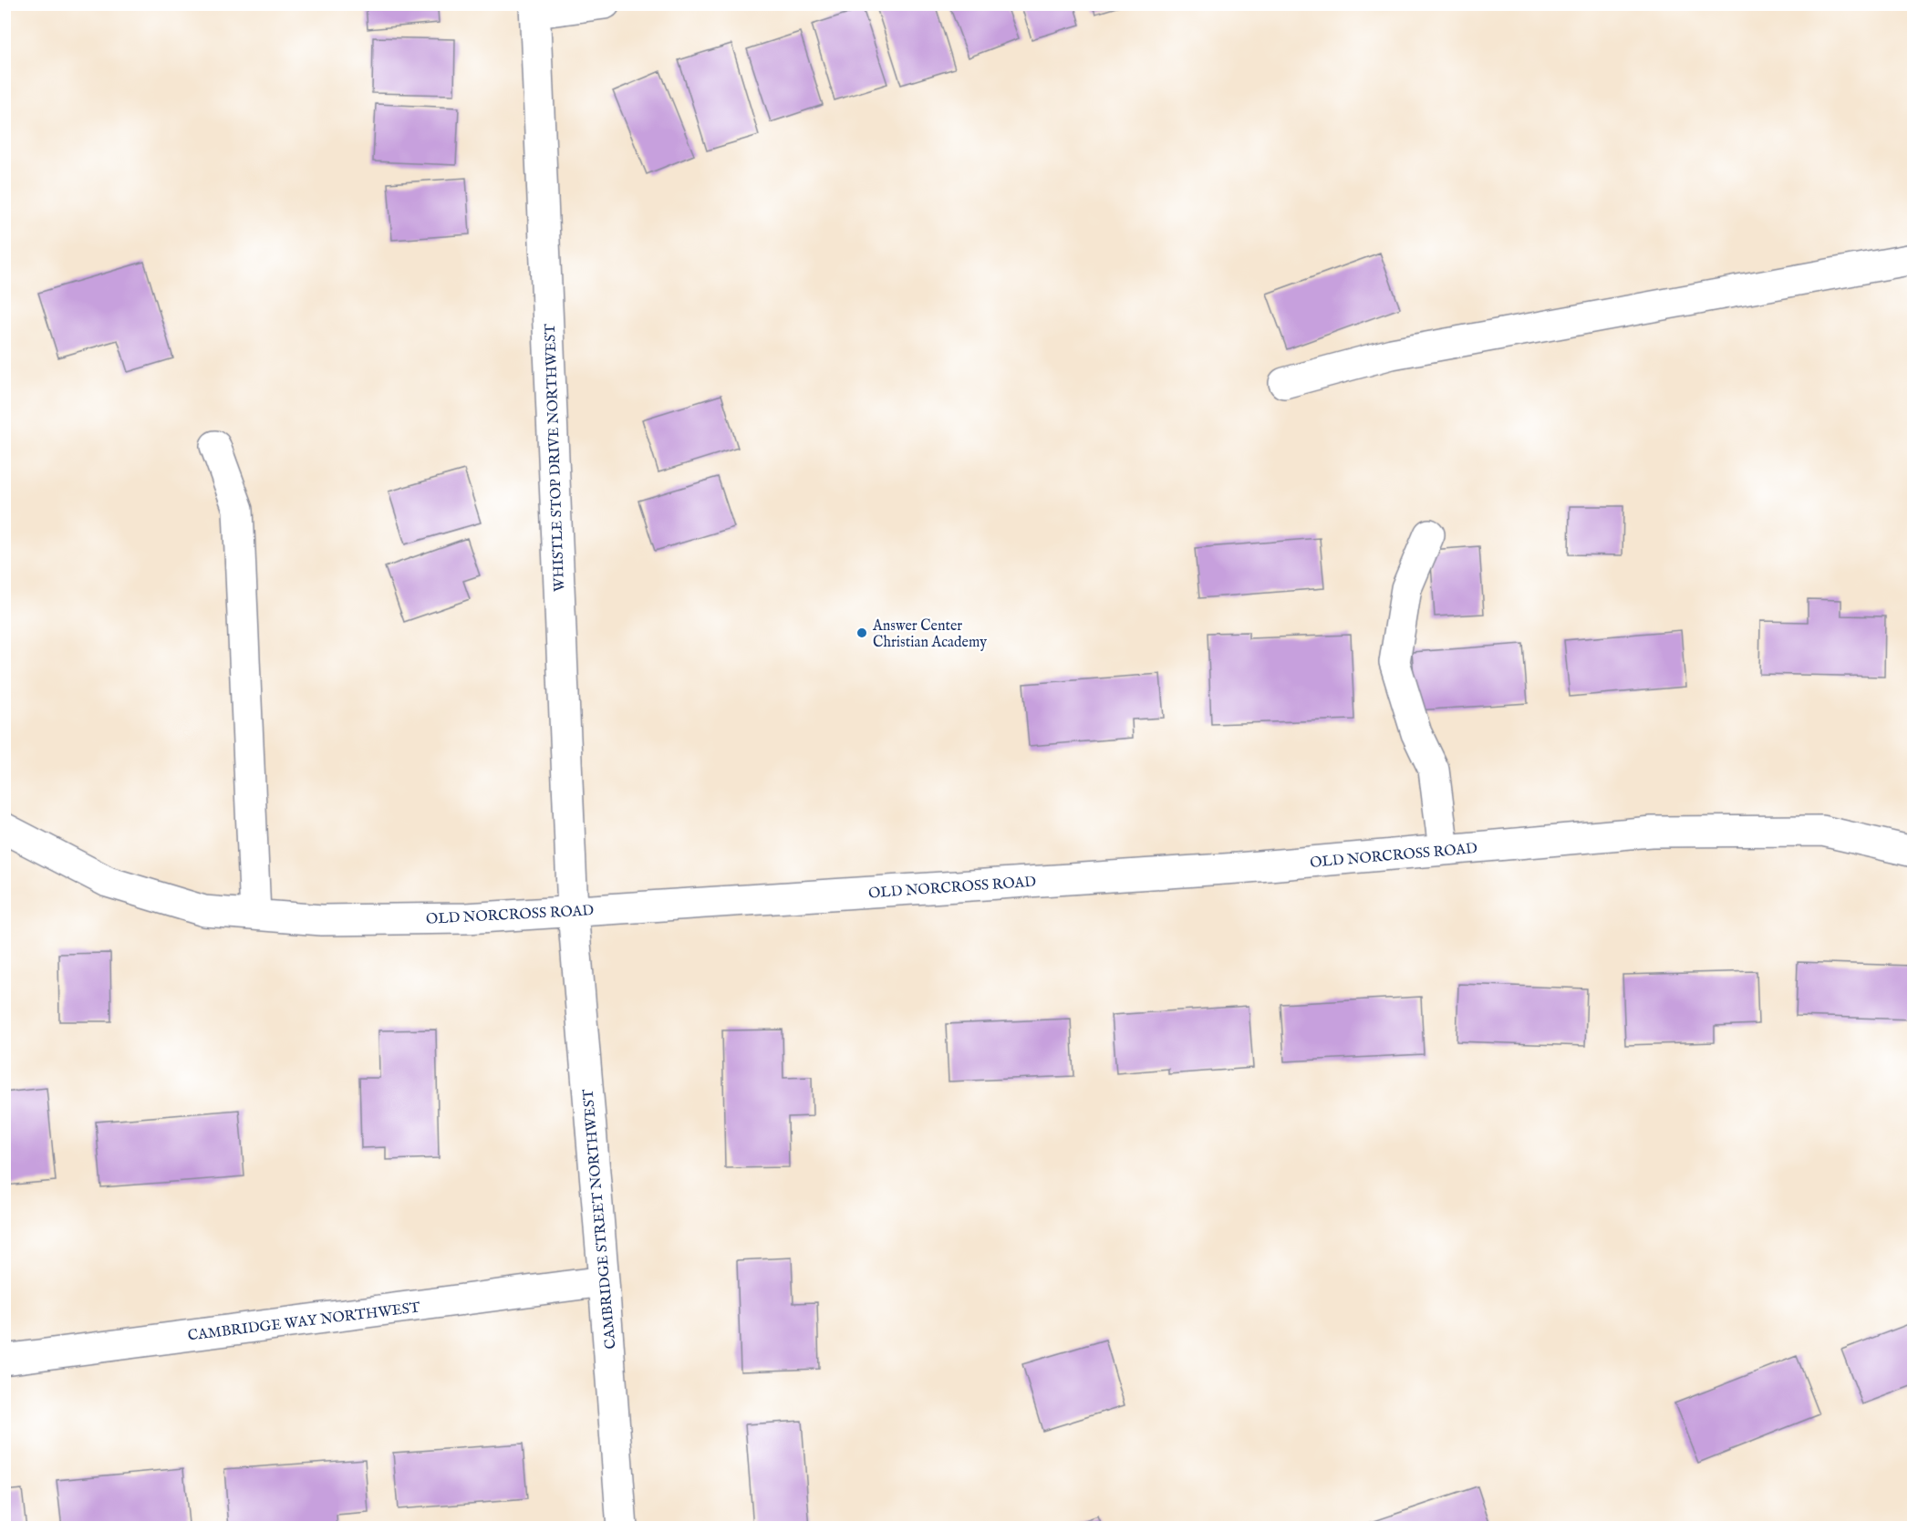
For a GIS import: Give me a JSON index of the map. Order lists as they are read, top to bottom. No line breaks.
{"streets":{"street":["WHISTLE STOP DRIVE NORTHWEST","OLD NORCROSS ROAD","CAMBRIDGE STREET NORTHWEST","CAMBRIDGE WAY NORTHWEST"]},"crossings":[["WHISTLE STOP DRIVE NORTHWEST","OLD NORCROSS ROAD"],["WHISTLE STOP DRIVE NORTHWEST","CAMBRIDGE STREET NORTHWEST"],["OLD NORCROSS ROAD","CAMBRIDGE STREET NORTHWEST"],["CAMBRIDGE STREET NORTHWEST","CAMBRIDGE WAY NORTHWEST"]],"places":["Answer Center Christian Academy"]}
